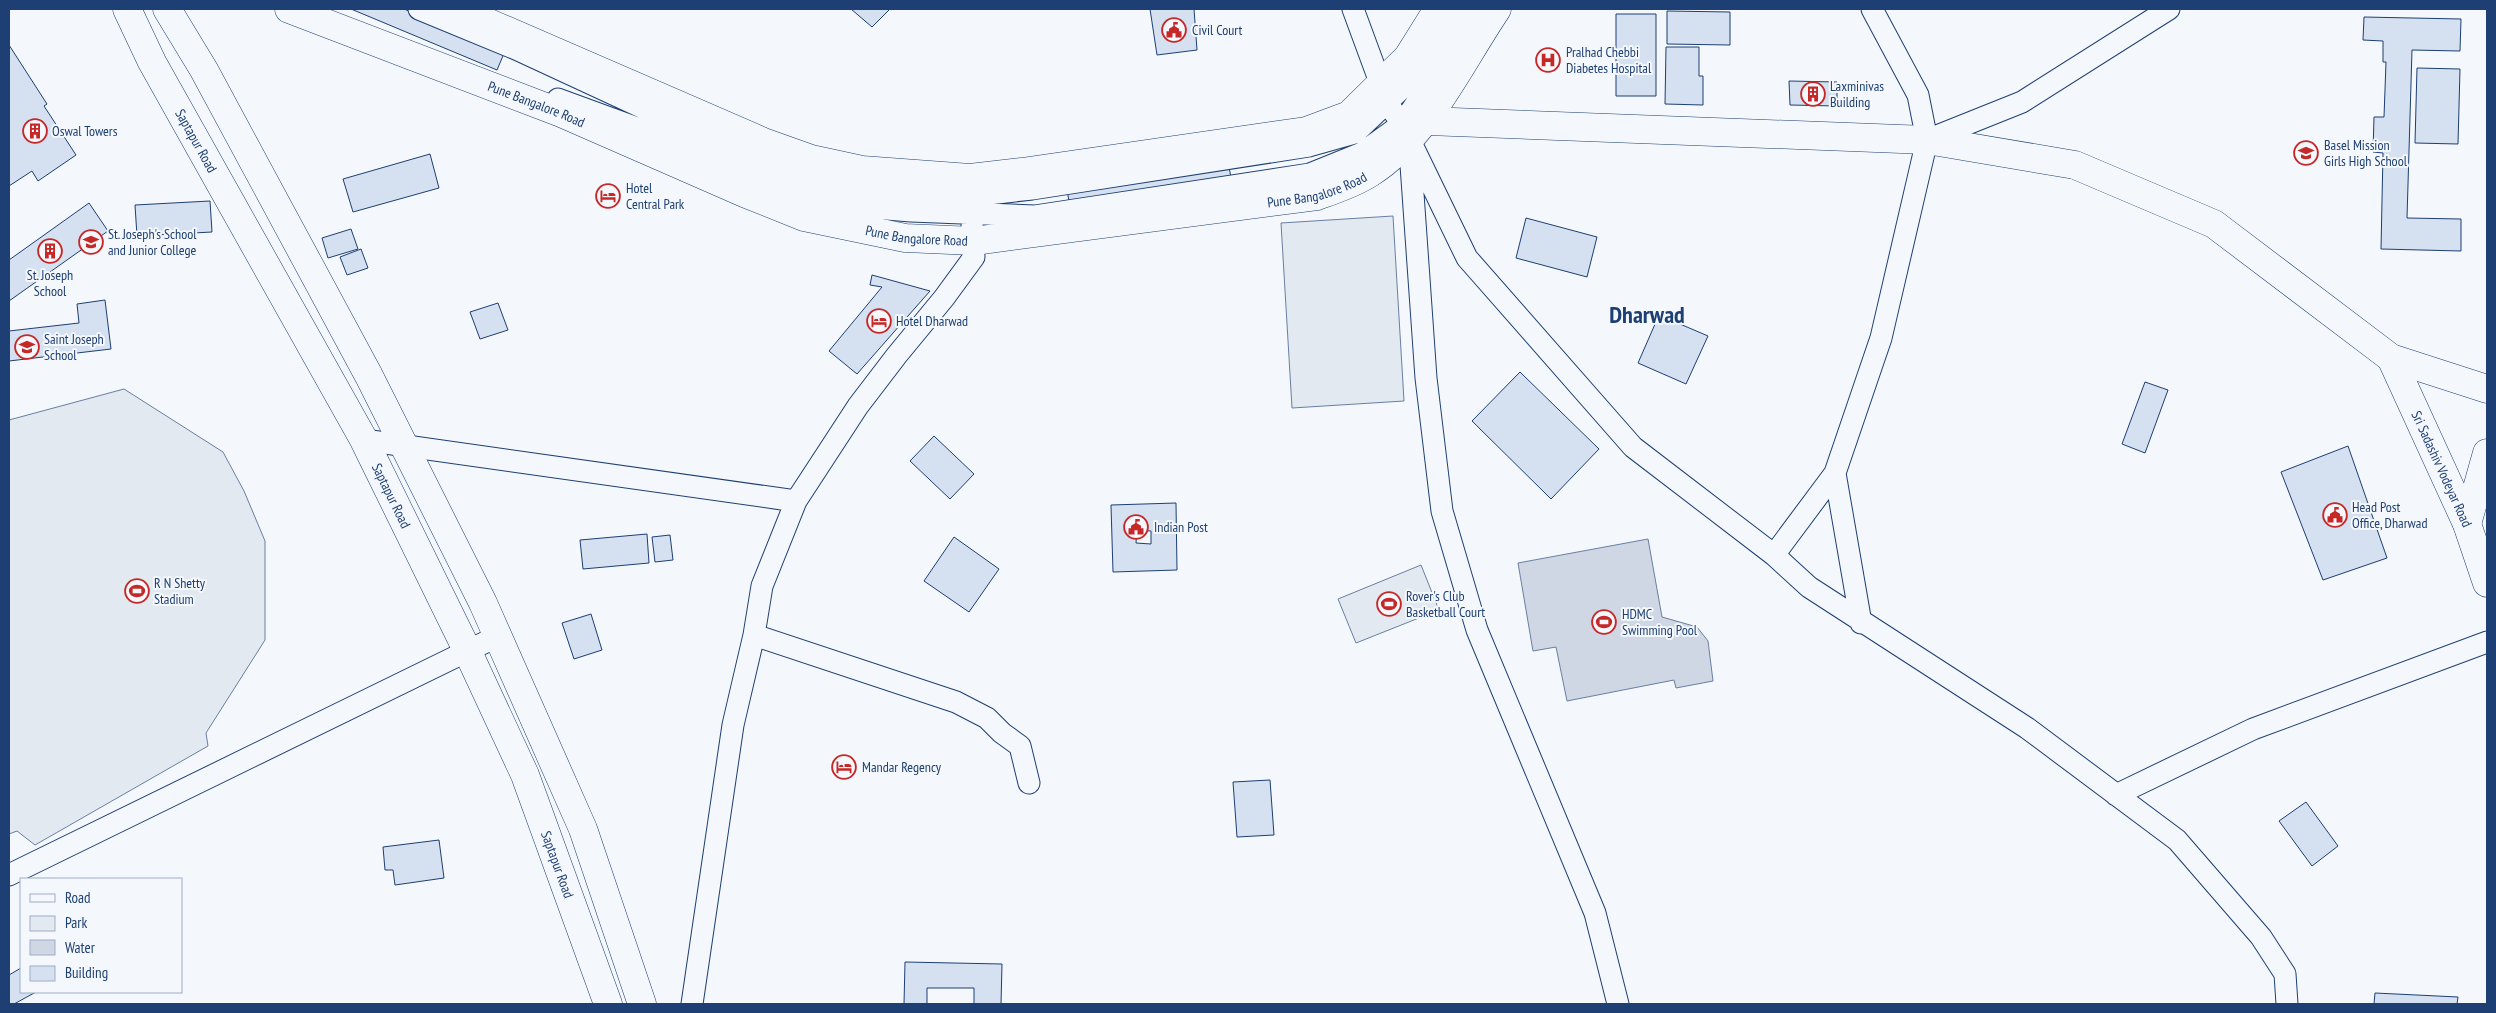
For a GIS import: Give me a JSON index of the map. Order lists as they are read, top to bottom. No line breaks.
{"streets":{"main road":["Pune Bangalore Road","Saptapur Road","Sri Sadashiv Vodeyar Road"]},"districts":["Dharwad"],"places":{"public building":["Civil Court","Head Post Office, Dharwad","Indian Post"],"hospital":["Pralhad Chebbi Diabetes Hospital"],"building":["Laxminivas Building","Oswal Towers","St. Joseph School"],"school or university":["Basel Mission Girls High School","St. Joseph's School and Junior College","Saint Joseph School"],"hotel":["Hotel Central Park","Hotel Dharwad","Mandar Regency"],"sports":["R N Shetty Stadium","Rover's Club Basketball Court","HDMC Swimming Pool"]},"legend":["Road","Park","Water","Building"]}
